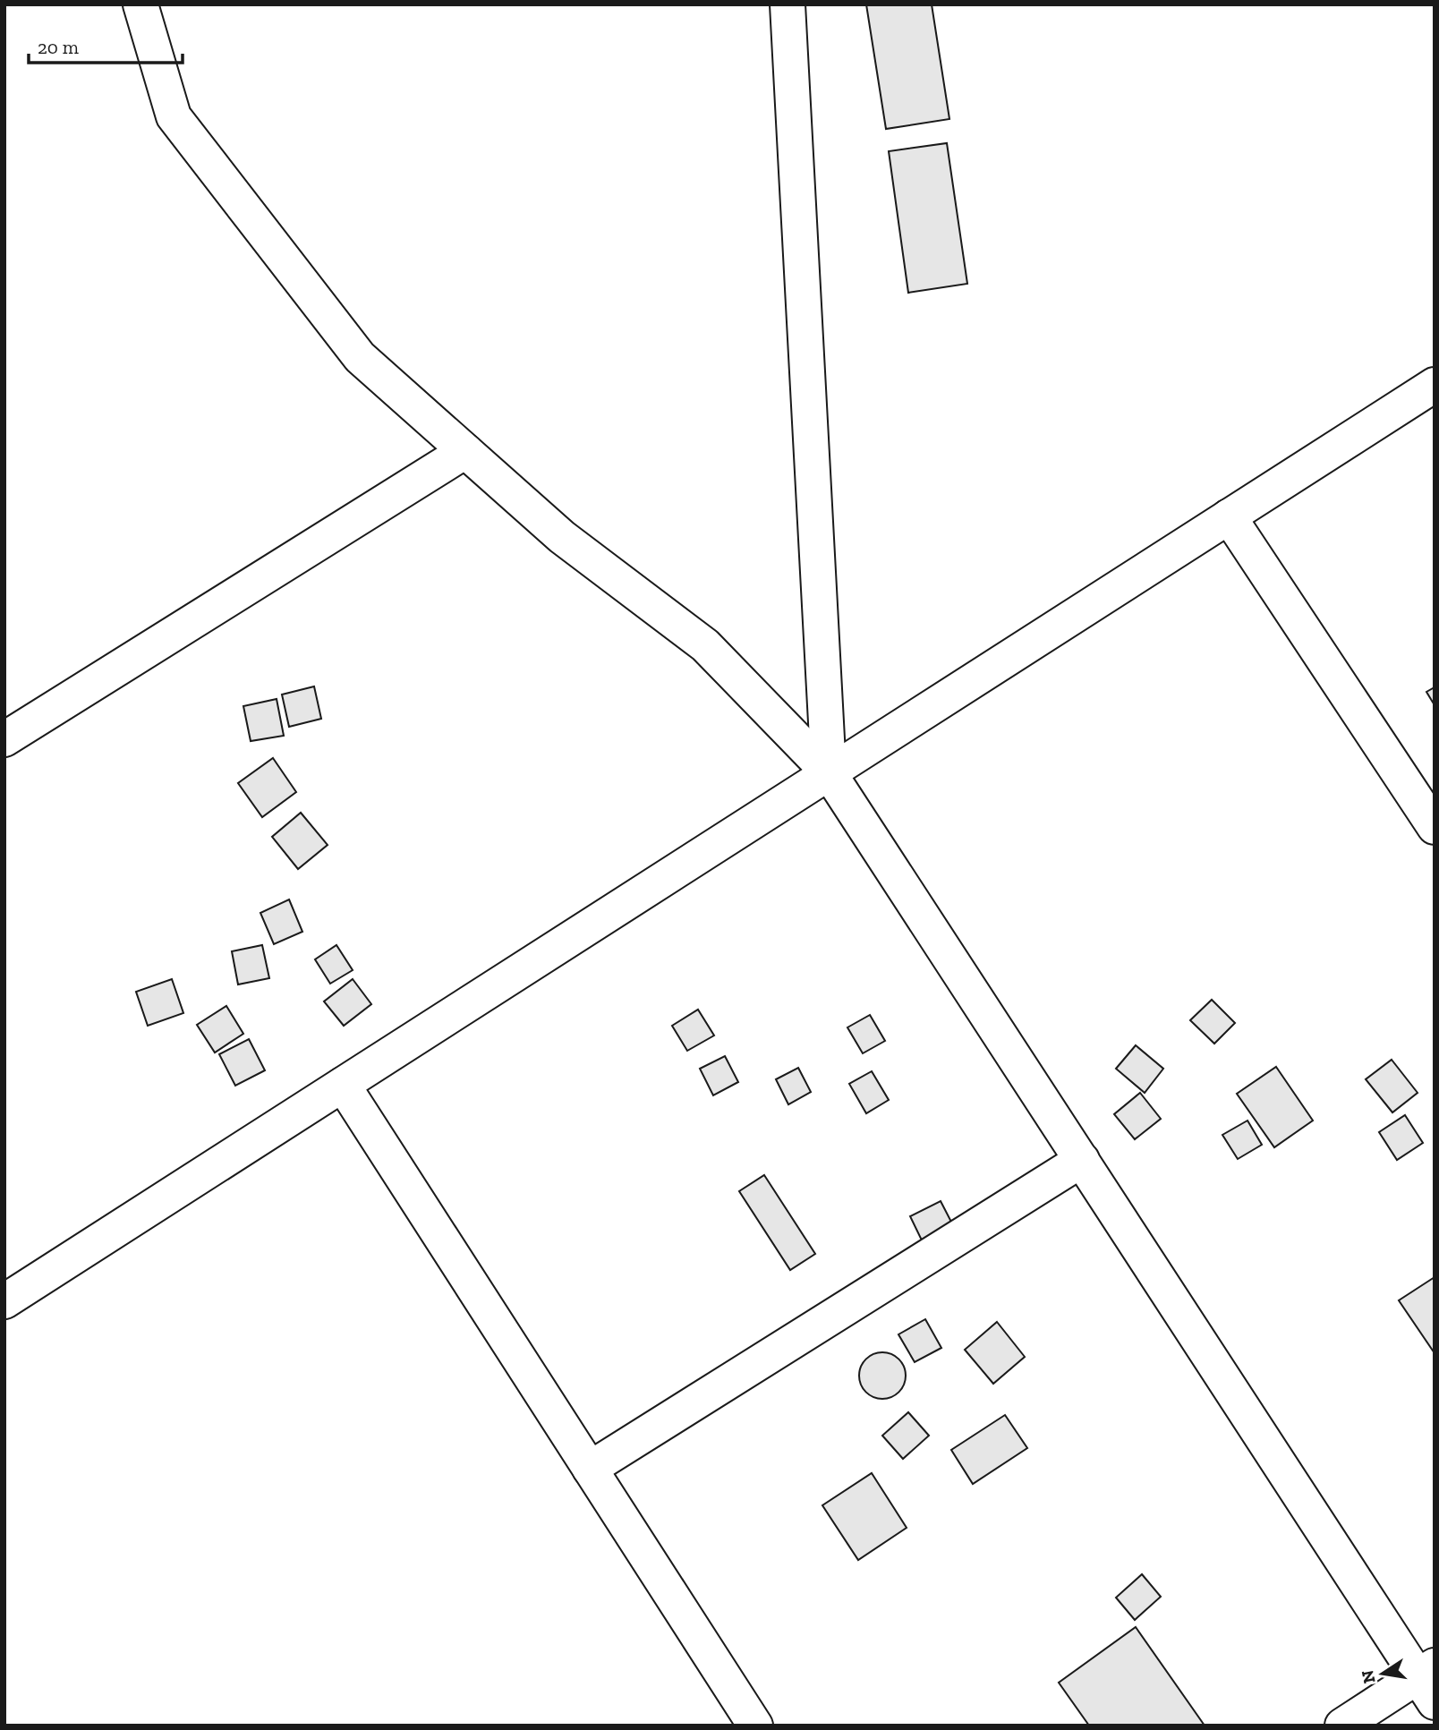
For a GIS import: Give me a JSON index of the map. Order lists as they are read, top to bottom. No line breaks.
{"scale_bar":"20 m","north":"left"}
